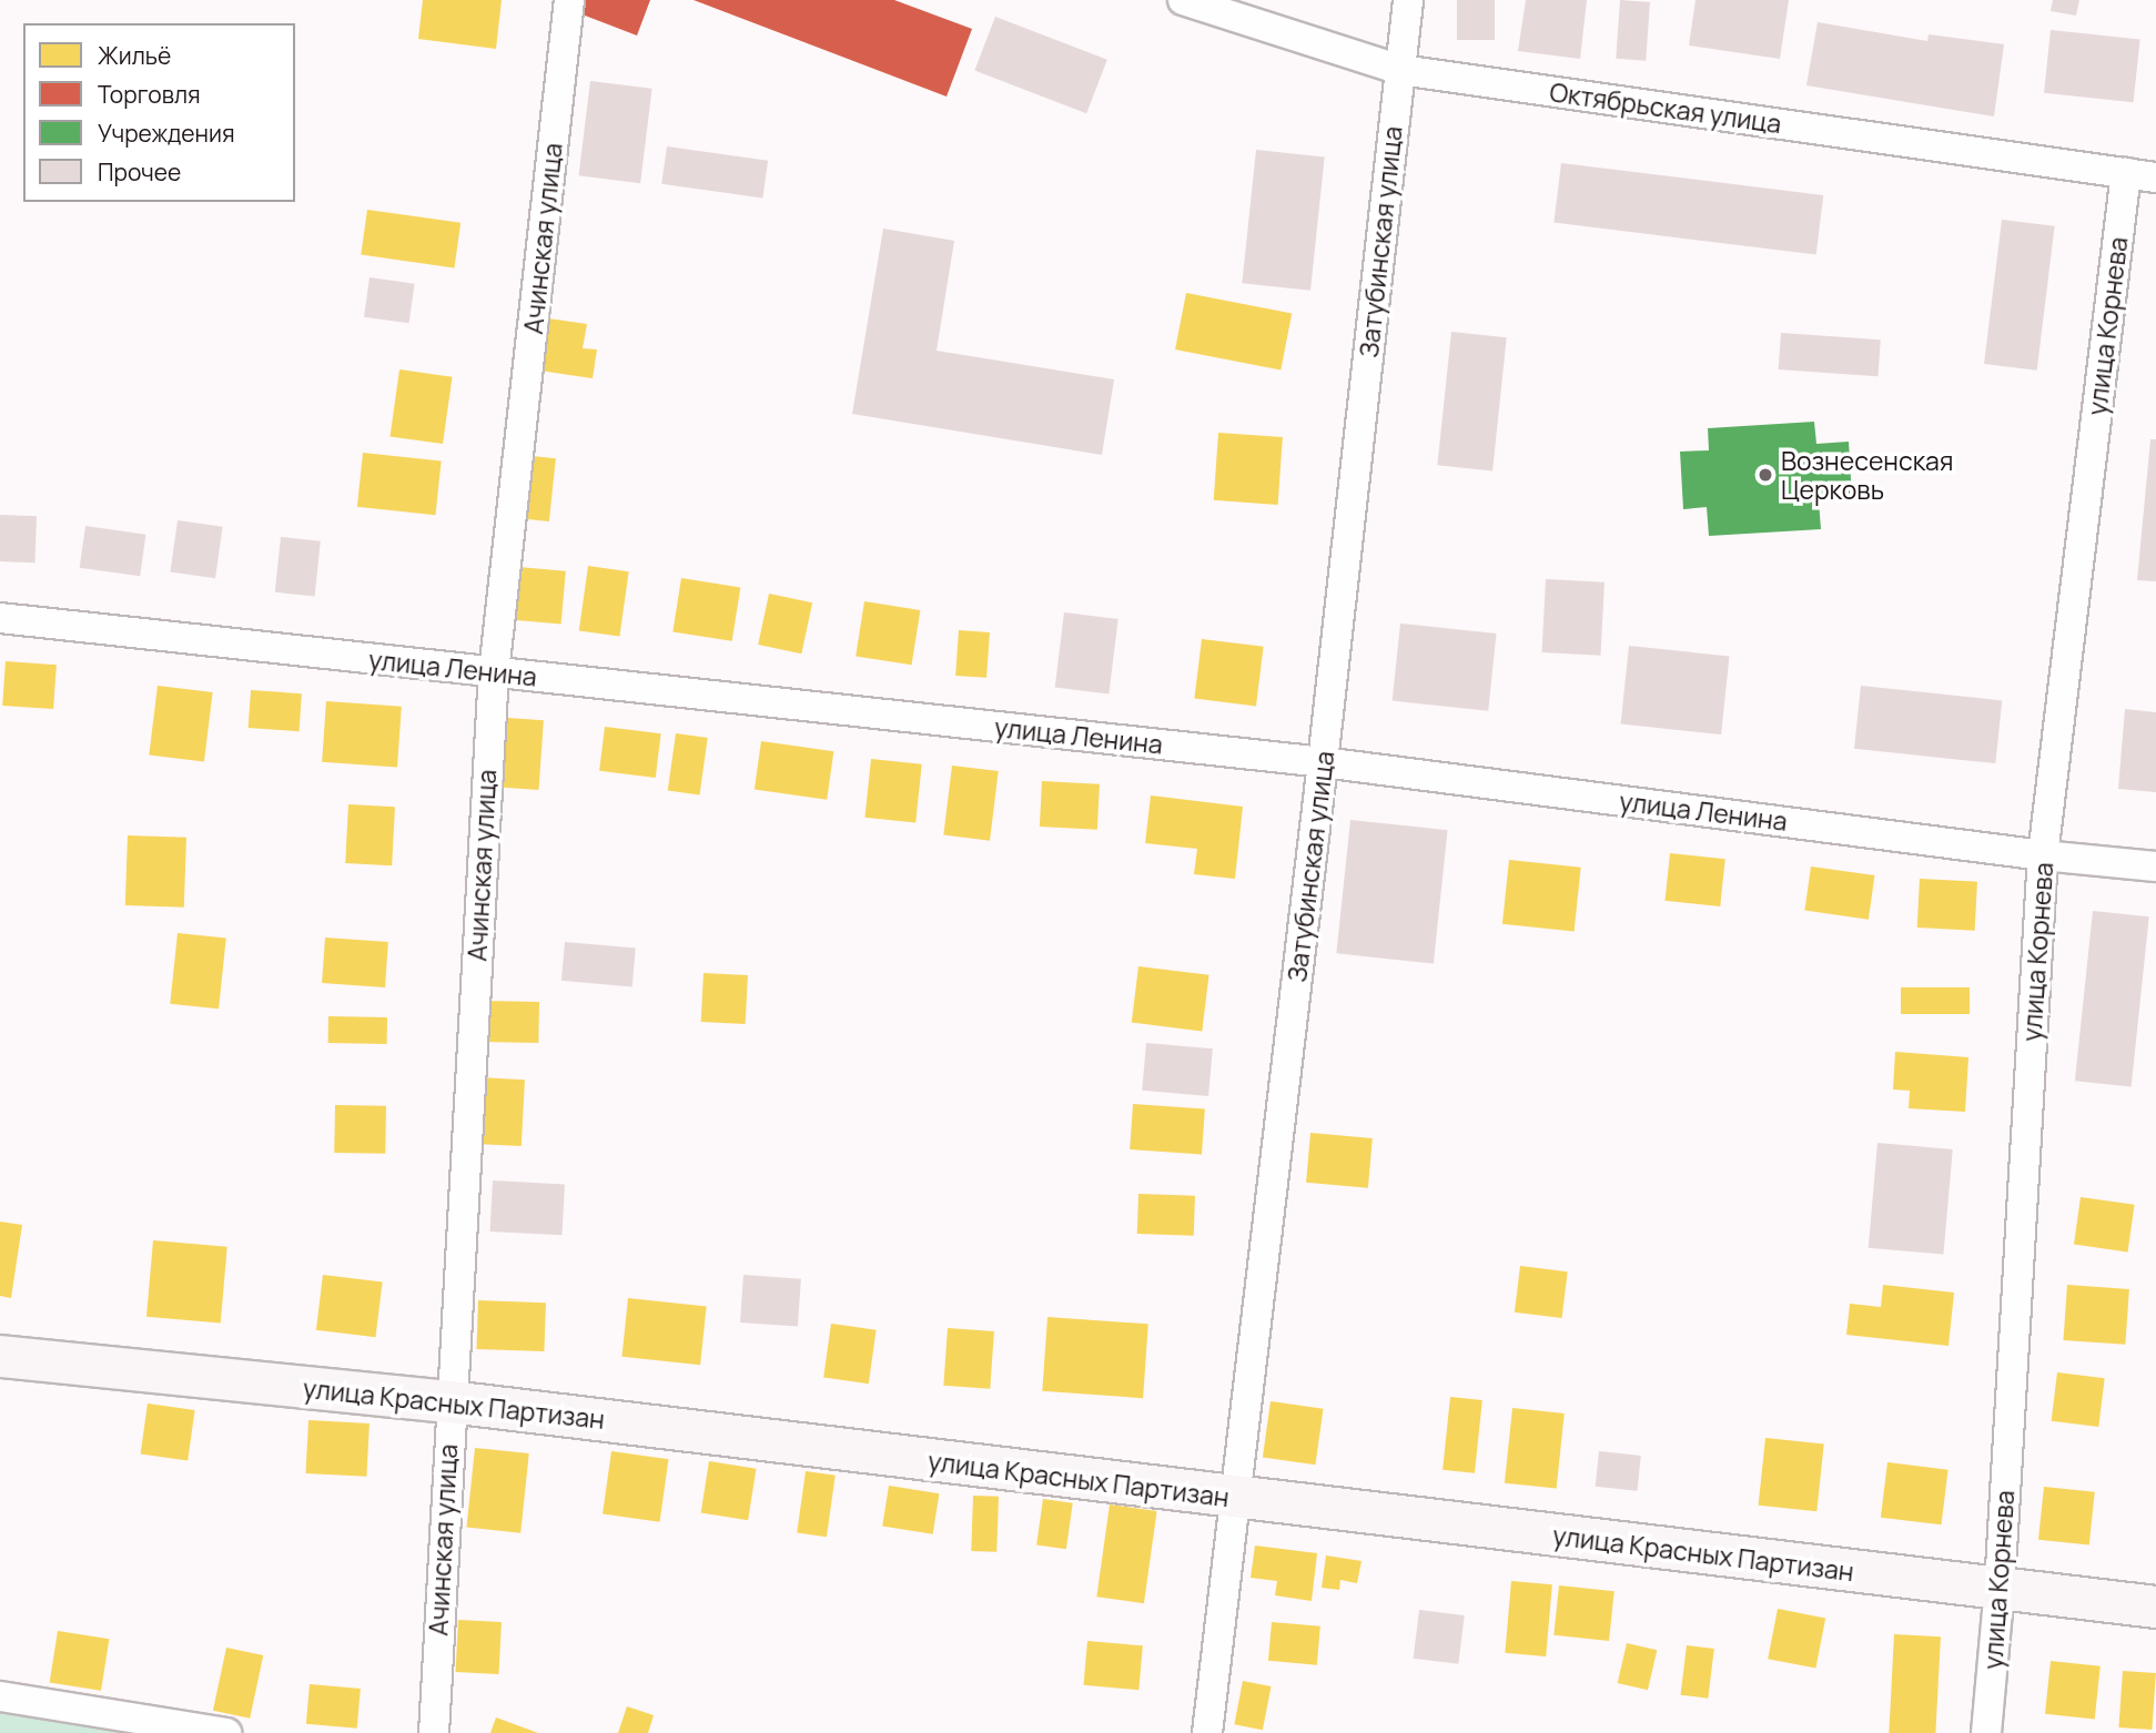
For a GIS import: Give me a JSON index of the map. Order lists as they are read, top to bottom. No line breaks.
{"streets":{"main road":["улица Красных Партизан"],"street":["Октябрьская улица","Ачинская улица","Затубинская улица","улица Корнева","улица Ленина"]},"crossings":[["Октябрьская улица","Затубинская улица"],["Октябрьская улица","улица Корнева"],["Ачинская улица","улица Ленина"],["Ачинская улица","улица Красных Партизан"],["Затубинская улица","улица Ленина"],["Затубинская улица","улица Красных Партизан"],["улица Корнева","улица Ленина"],["улица Корнева","улица Красных Партизан"]],"places":["Вознесенская Церковь"],"legend":["Жильё","Торговля","Учреждения","Прочее"]}
